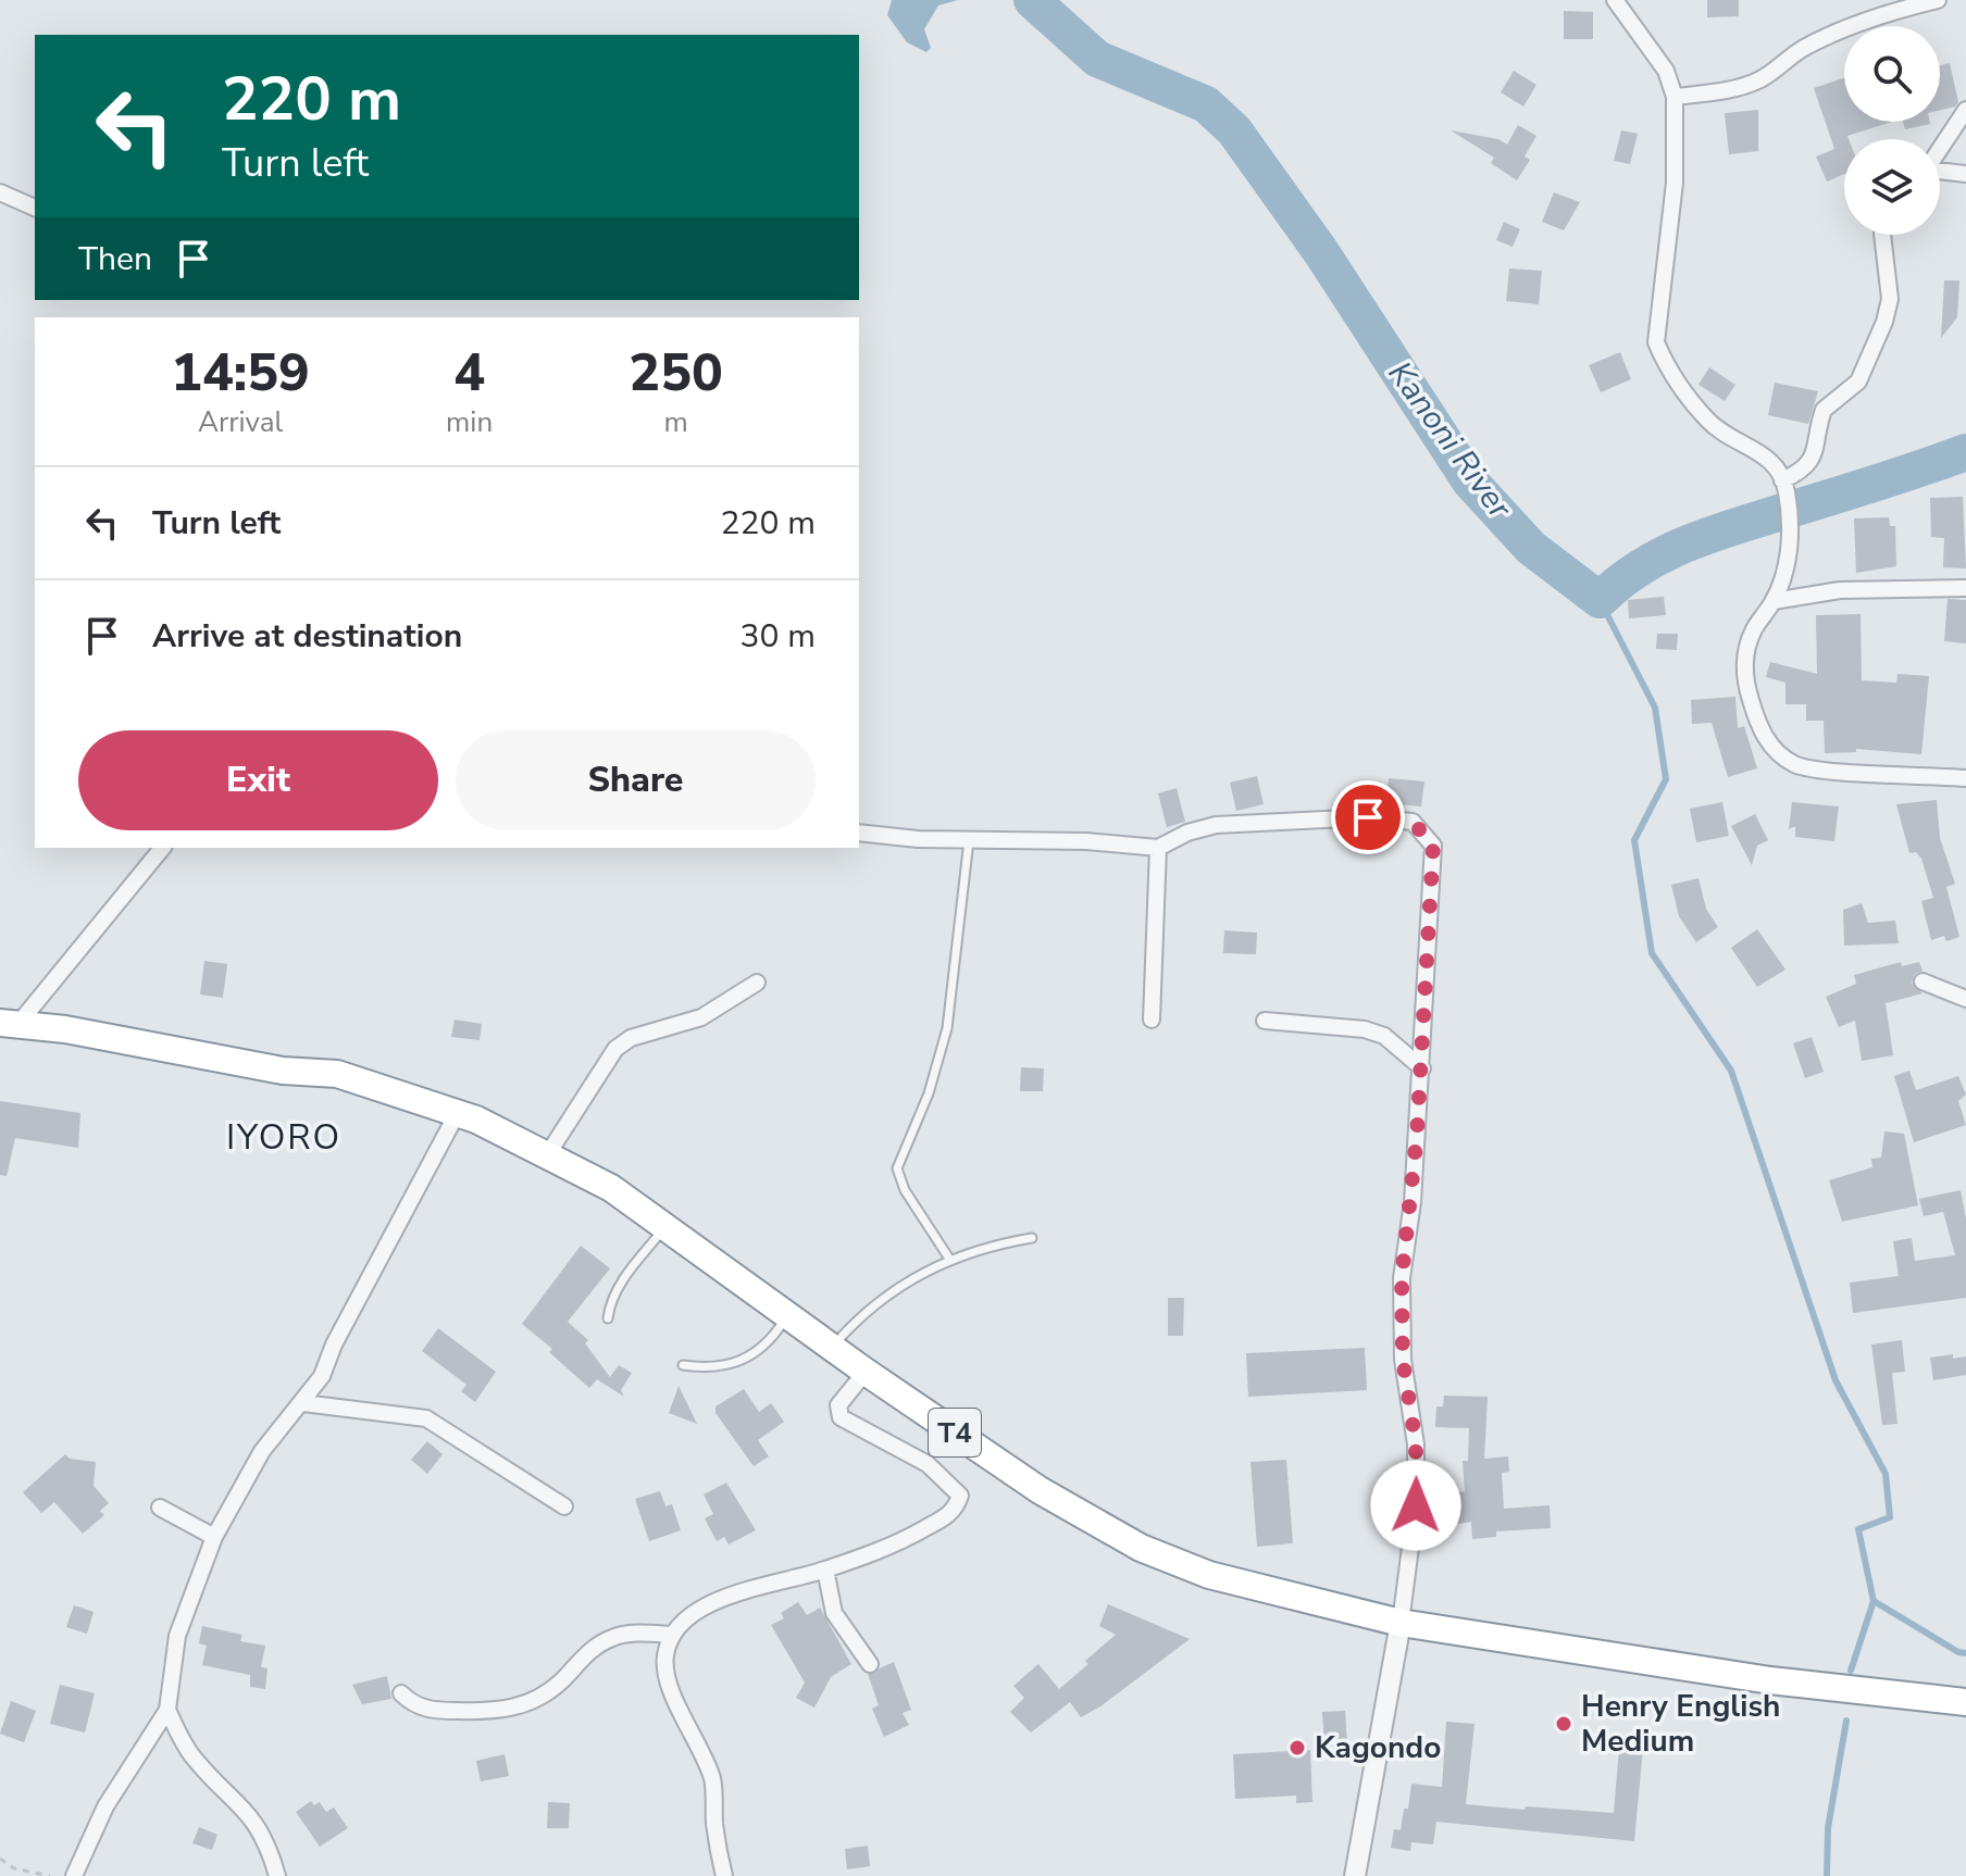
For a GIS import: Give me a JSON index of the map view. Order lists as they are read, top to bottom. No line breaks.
{"streets":{"highway":["T4"]},"districts":["IYORO"],"water":["Kanoni River"],"places":["Henry English Medium","Kagondo"],"page":{"turn":["220 m","Turn left"],"then":"Then","eta":["14:59","Arrival","4","min","250","m"],"list":[{"name":"Turn left","value":"220 m"},{"name":"Arrive at destination","value":"30 m"}],"buttons":["Exit","Share"]}}
